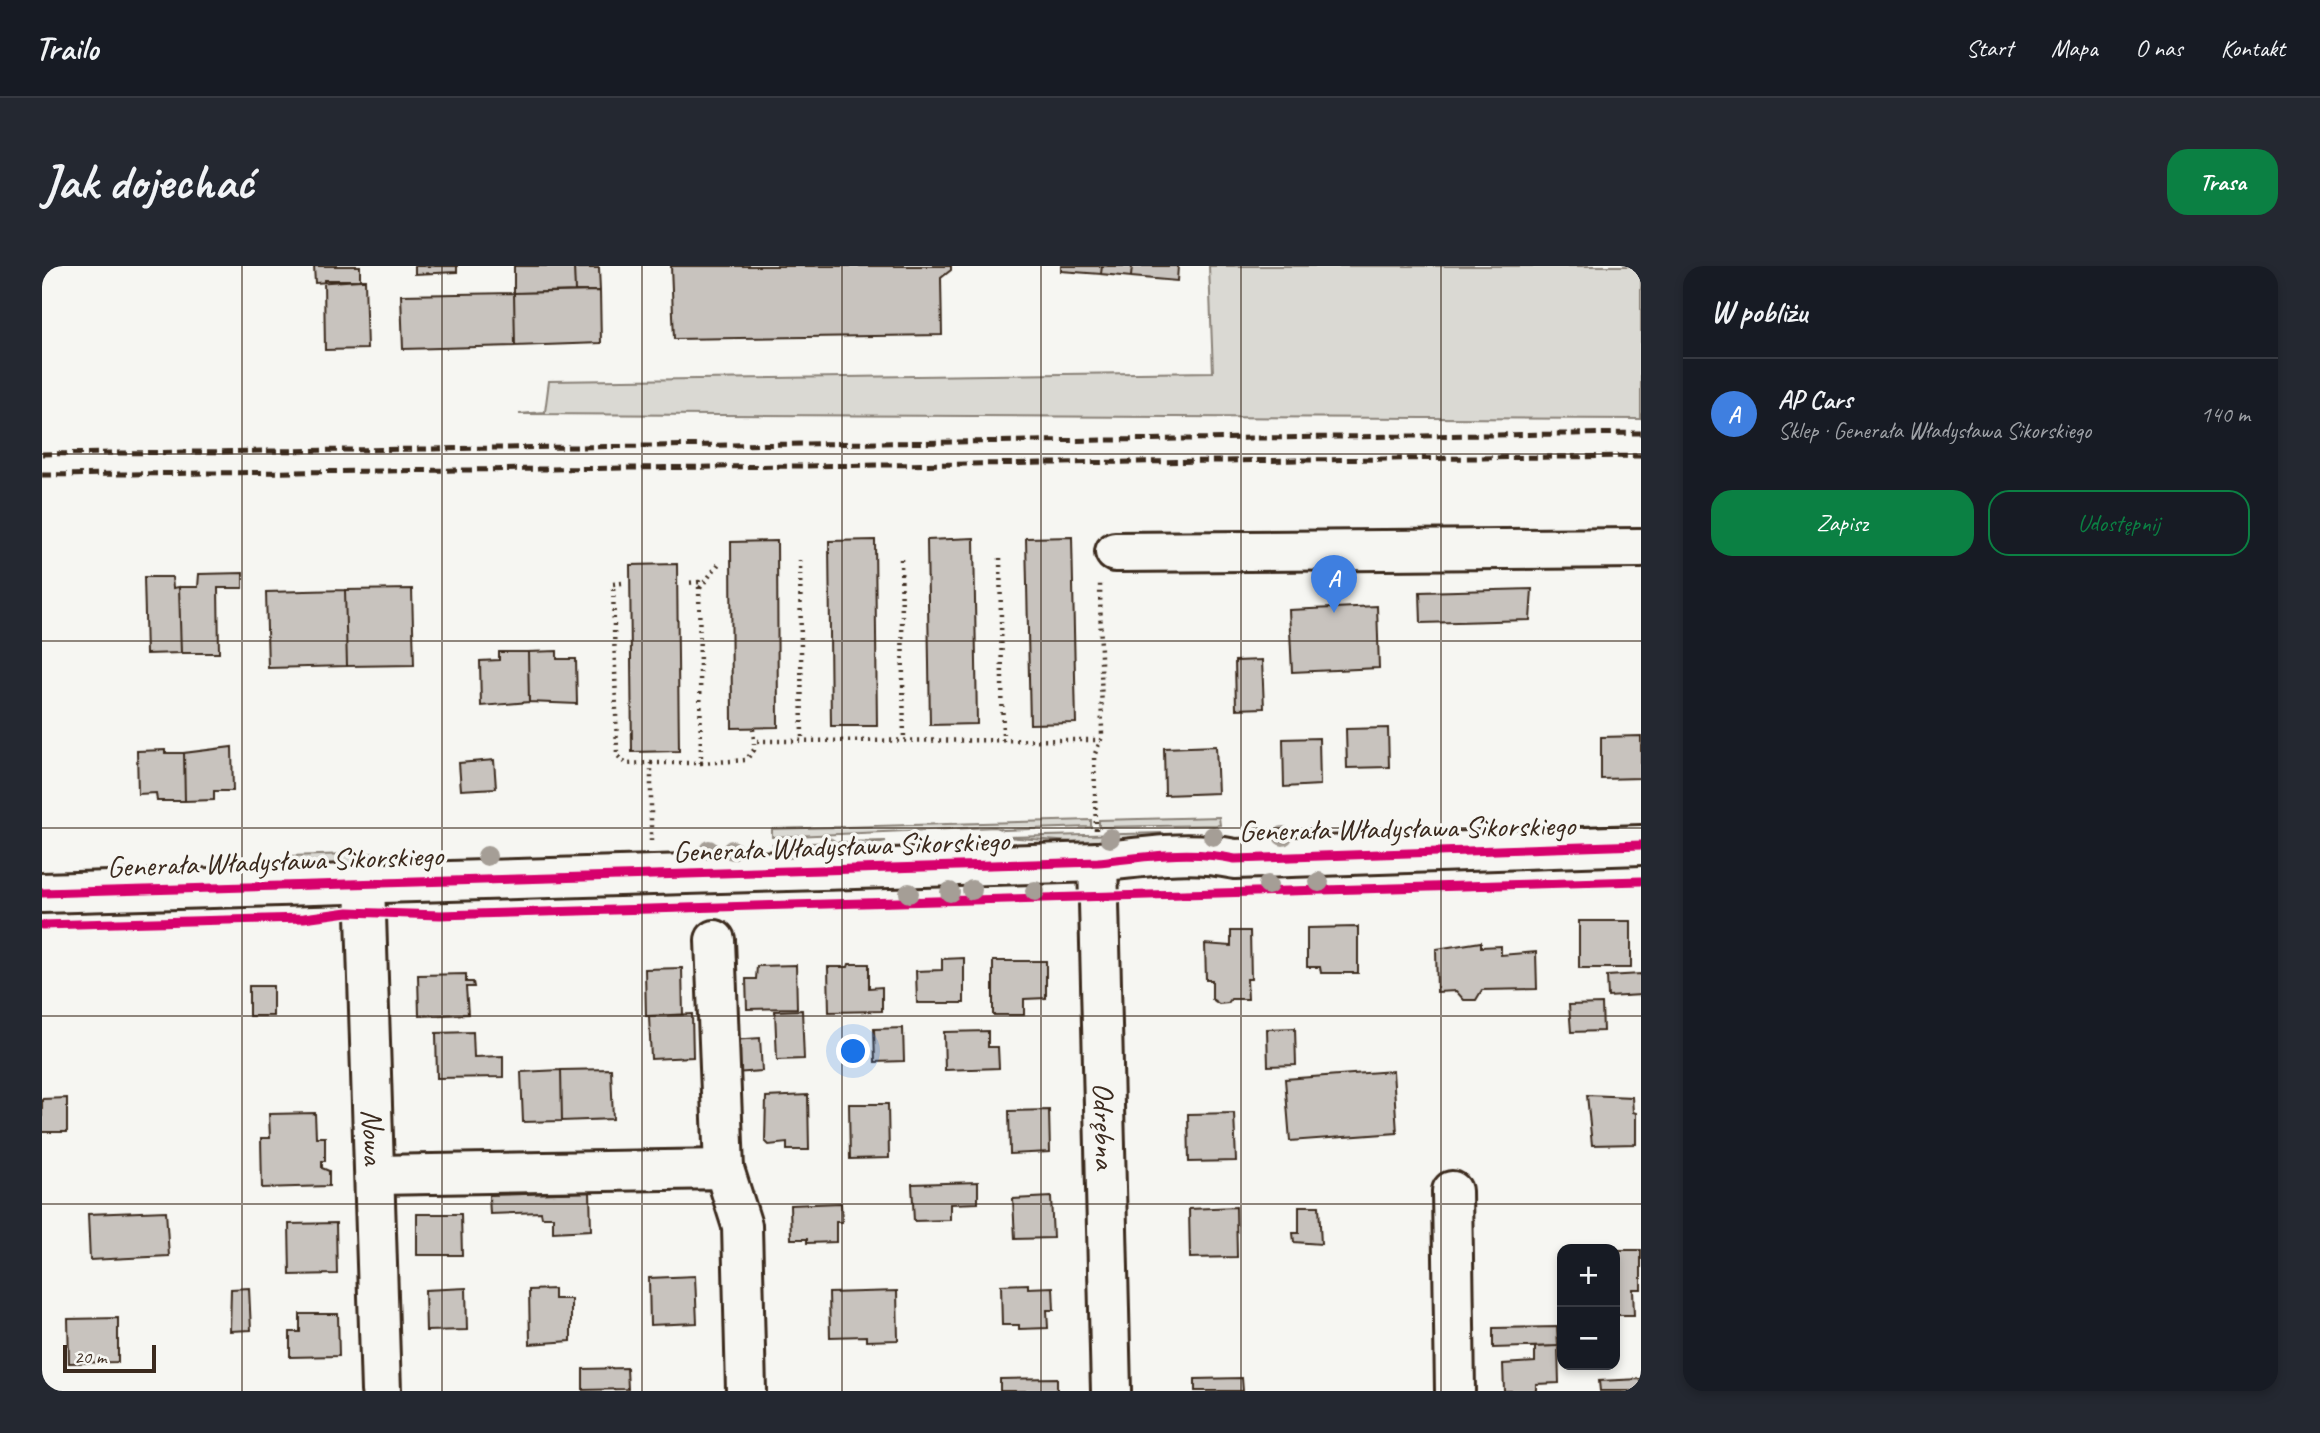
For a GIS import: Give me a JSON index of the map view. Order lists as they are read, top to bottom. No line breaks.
{"streets":{"street":["Generała Władysława Sikorskiego","Odrębna","Nowa"]},"crossings":[["Generała Władysława Sikorskiego","Odrębna"],["Generała Władysława Sikorskiego","Nowa"]],"scale_bar":"20 m","page":{"header":"Trailo","nav":["Start","Mapa","O nas","Kontakt"],"buttons":["Trasa",["Zapisz","Udostępnij"]],"title":"Jak dojechać","heading":"W pobliżu","list":[{"mark":"A","name":"AP Cars","note":"Sklep · Generała Władysława Sikorskiego","value":"140 m"}],"pins":"A","map_buttons":["+","−"],"scale":"20 m"}}
